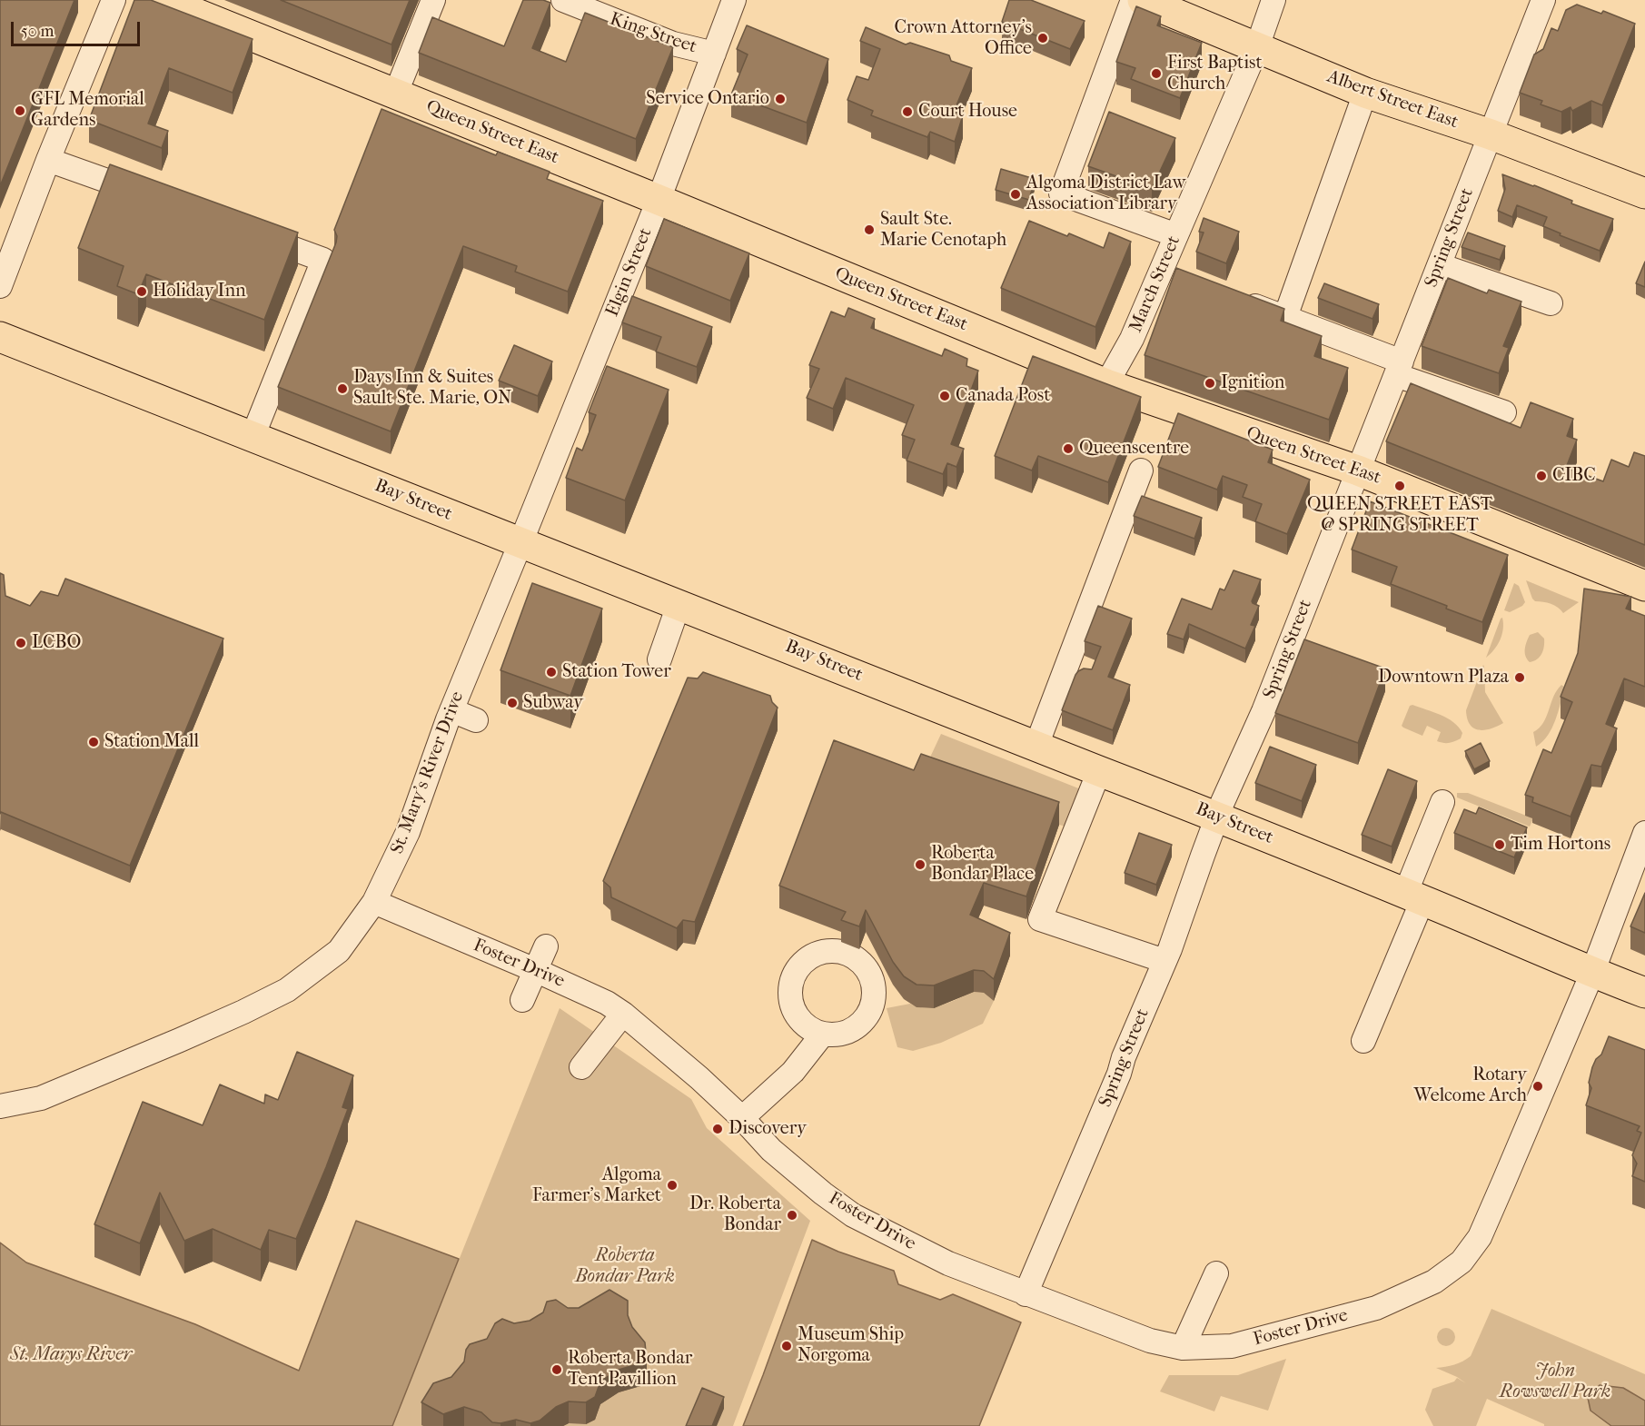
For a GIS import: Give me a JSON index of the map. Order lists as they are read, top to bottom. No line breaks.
{"streets":{"main road":["Albert Street East","Queen Street East","Bay Street"],"street":["King Street","Spring Street","Elgin Street","March Street","St. Mary's River Drive","Foster Drive"]},"crossings":[["King Street","Elgin Street"],["Albert Street East","Spring Street"],["Albert Street East","March Street"],["Queen Street East","Spring Street"],["Queen Street East","Elgin Street"],["Queen Street East","March Street"],["Spring Street","Bay Street"],["Spring Street","Foster Drive"],["Elgin Street","Bay Street"],["Elgin Street","St. Mary's River Drive"],["Bay Street","St. Mary's River Drive"],["Bay Street","Foster Drive"],["St. Mary's River Drive","Foster Drive"]],"water":["St. Marys River"],"parks":["Roberta Bondar Park","John Rowswell Park"],"places":["Crown Attorney's Office","First Baptist Church","Service Ontario","GFL Memorial Gardens","Court House","Algoma District Law Association Library","Sault Ste. Marie Cenotaph","Holiday Inn","Ignition","Days Inn & Suites Sault Ste. Marie, ON","Canada Post","Queenscentre","CIBC","QUEEN STREET EAST @ SPRING STREET","LCBO","Station Tower","Downtown Plaza","Subway","Station Mall","Tim Hortons","Roberta Bondar Place","Rotary Welcome Arch","Discovery","Algoma Farmer's Market","Dr. Roberta Bondar","Museum Ship Norgoma","Roberta Bondar Tent Pavillion"],"scale_bar":"50 m"}
